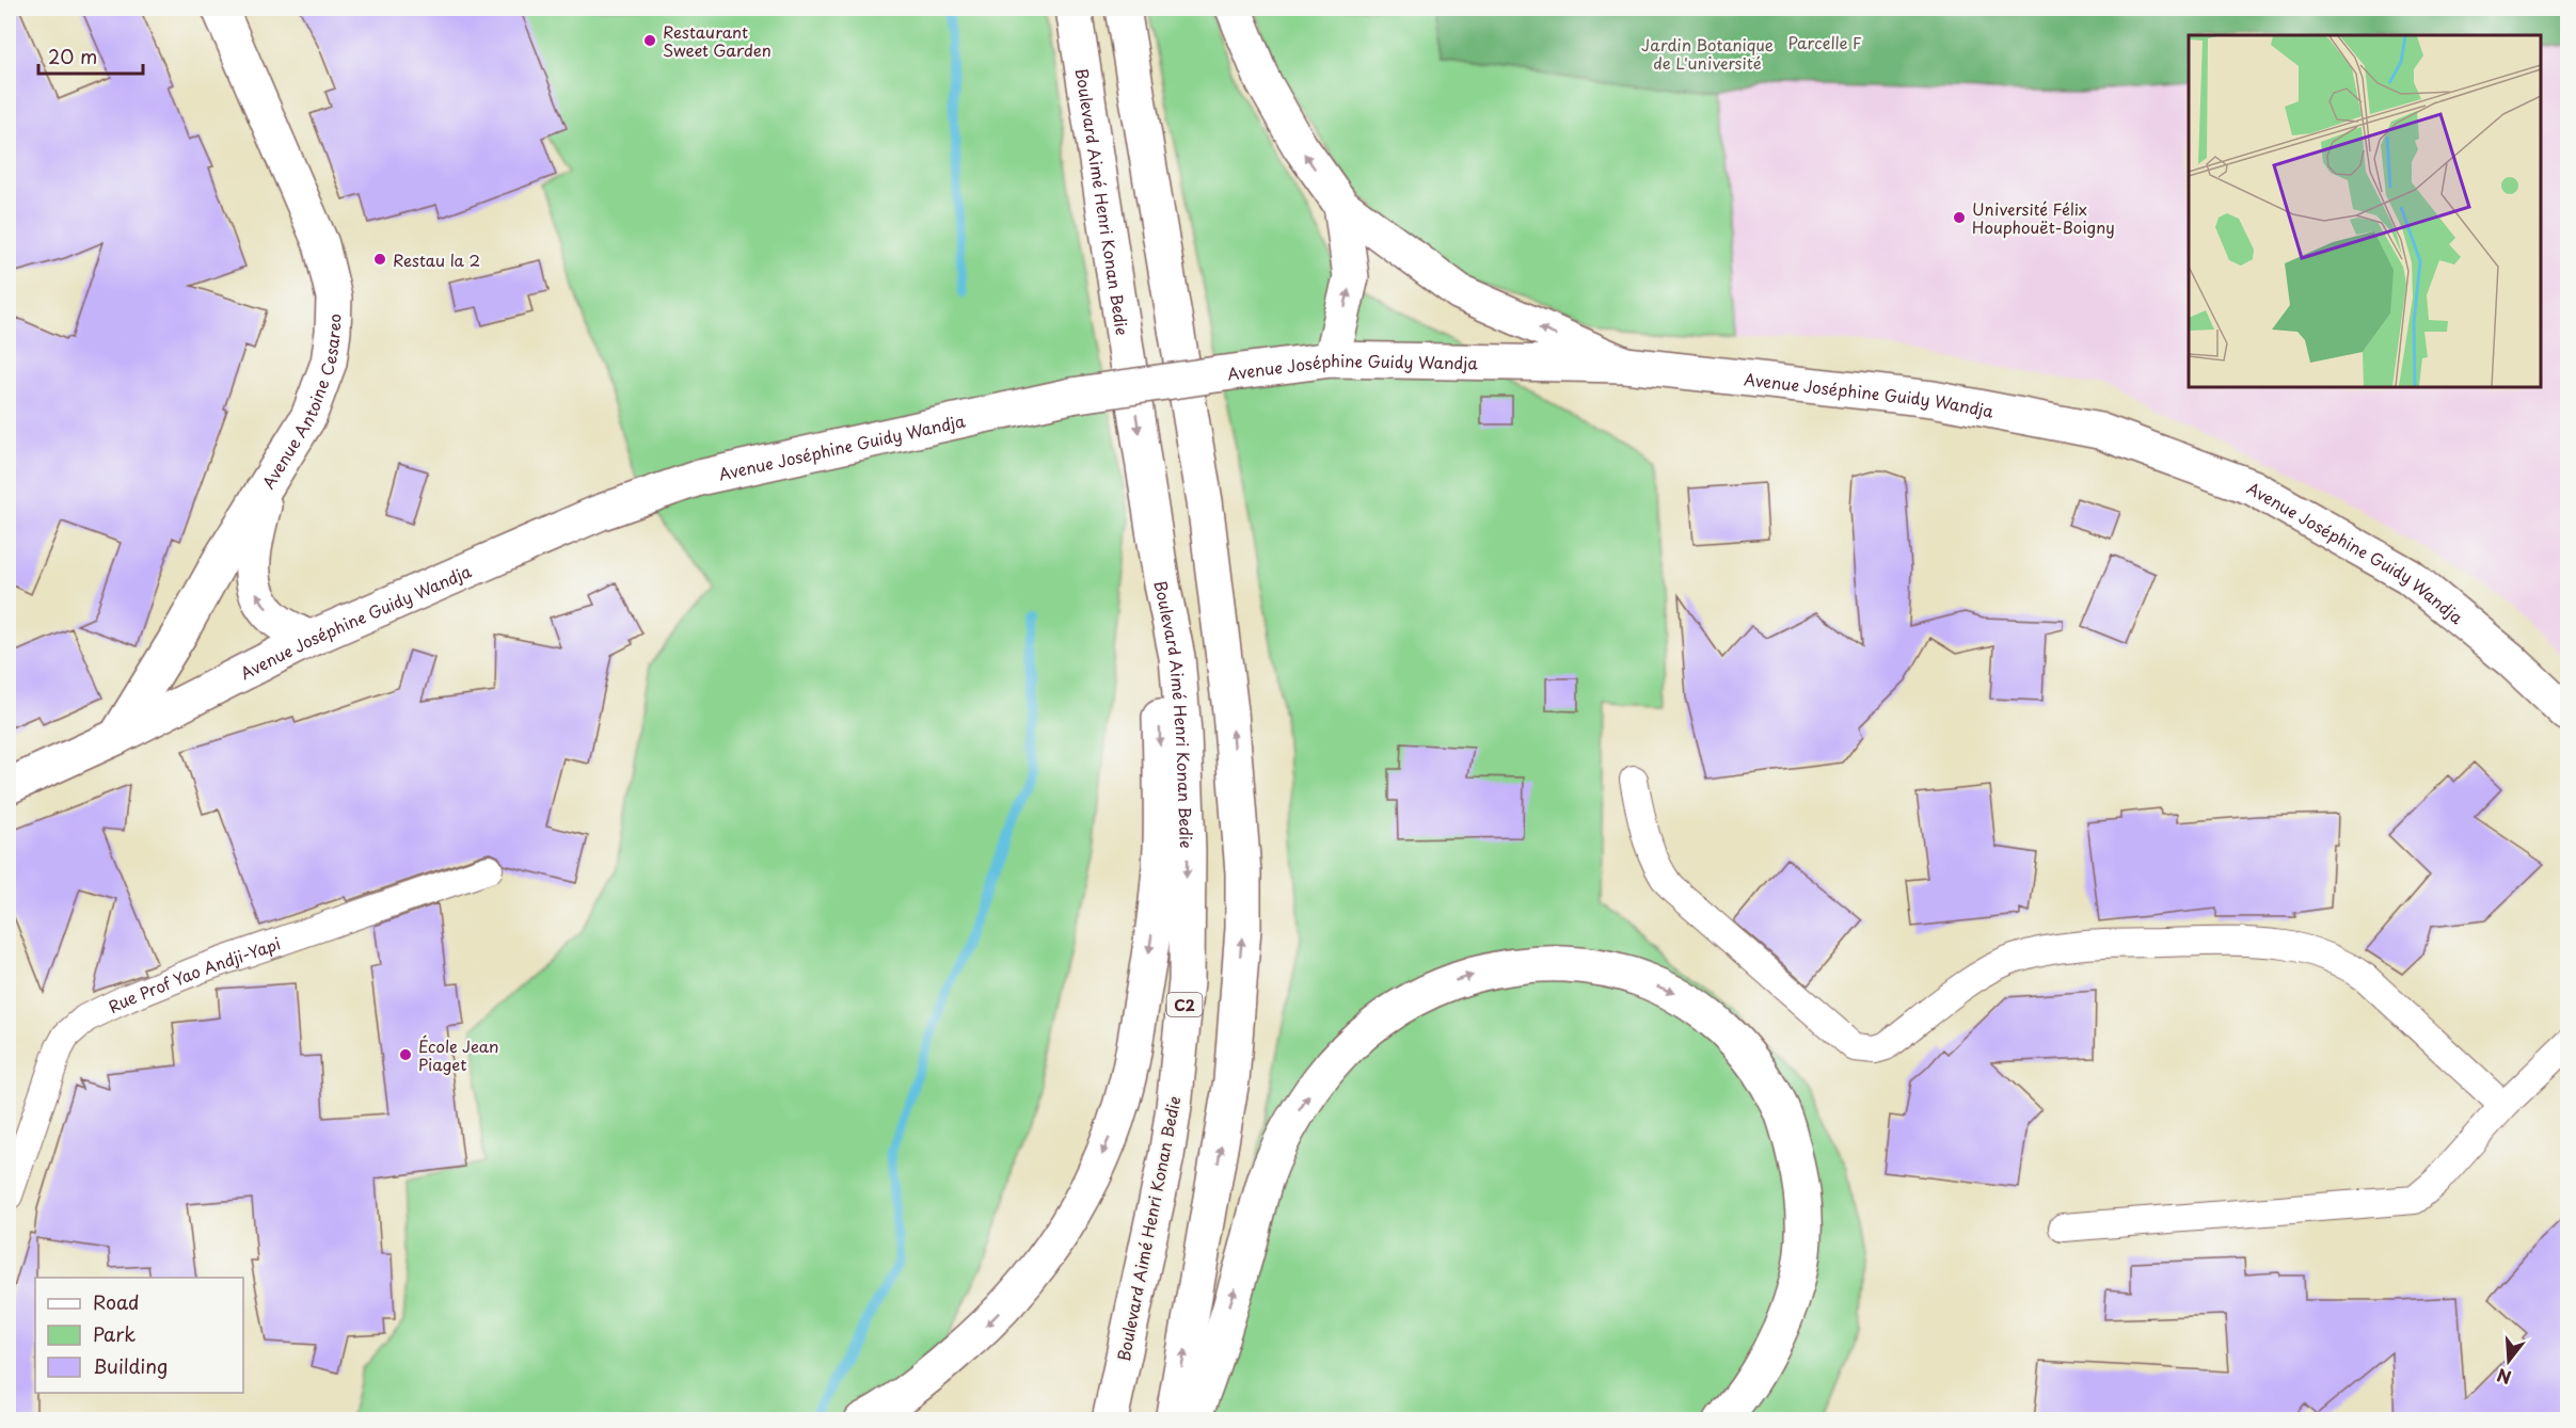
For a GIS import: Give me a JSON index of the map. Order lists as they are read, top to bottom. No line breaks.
{"streets":{"main road":["Boulevard Aimé Henri Konan Bedie","Avenue Joséphine Guidy Wandja","Avenue Antoine Cesareo","C2"],"street":["Rue Prof Yao Andji-Yapi"]},"crossings":[["Avenue Joséphine Guidy Wandja","Avenue Antoine Cesareo"]],"parks":["Parcelle F","Jardin Botanique de L'université"],"places":["Restaurant Sweet Garden","Université Félix Houphouët-Boigny","Restau la 2","École Jean Piaget"],"legend":["Road","Park","Building"],"scale_bar":"20 m","north":"bottom"}
